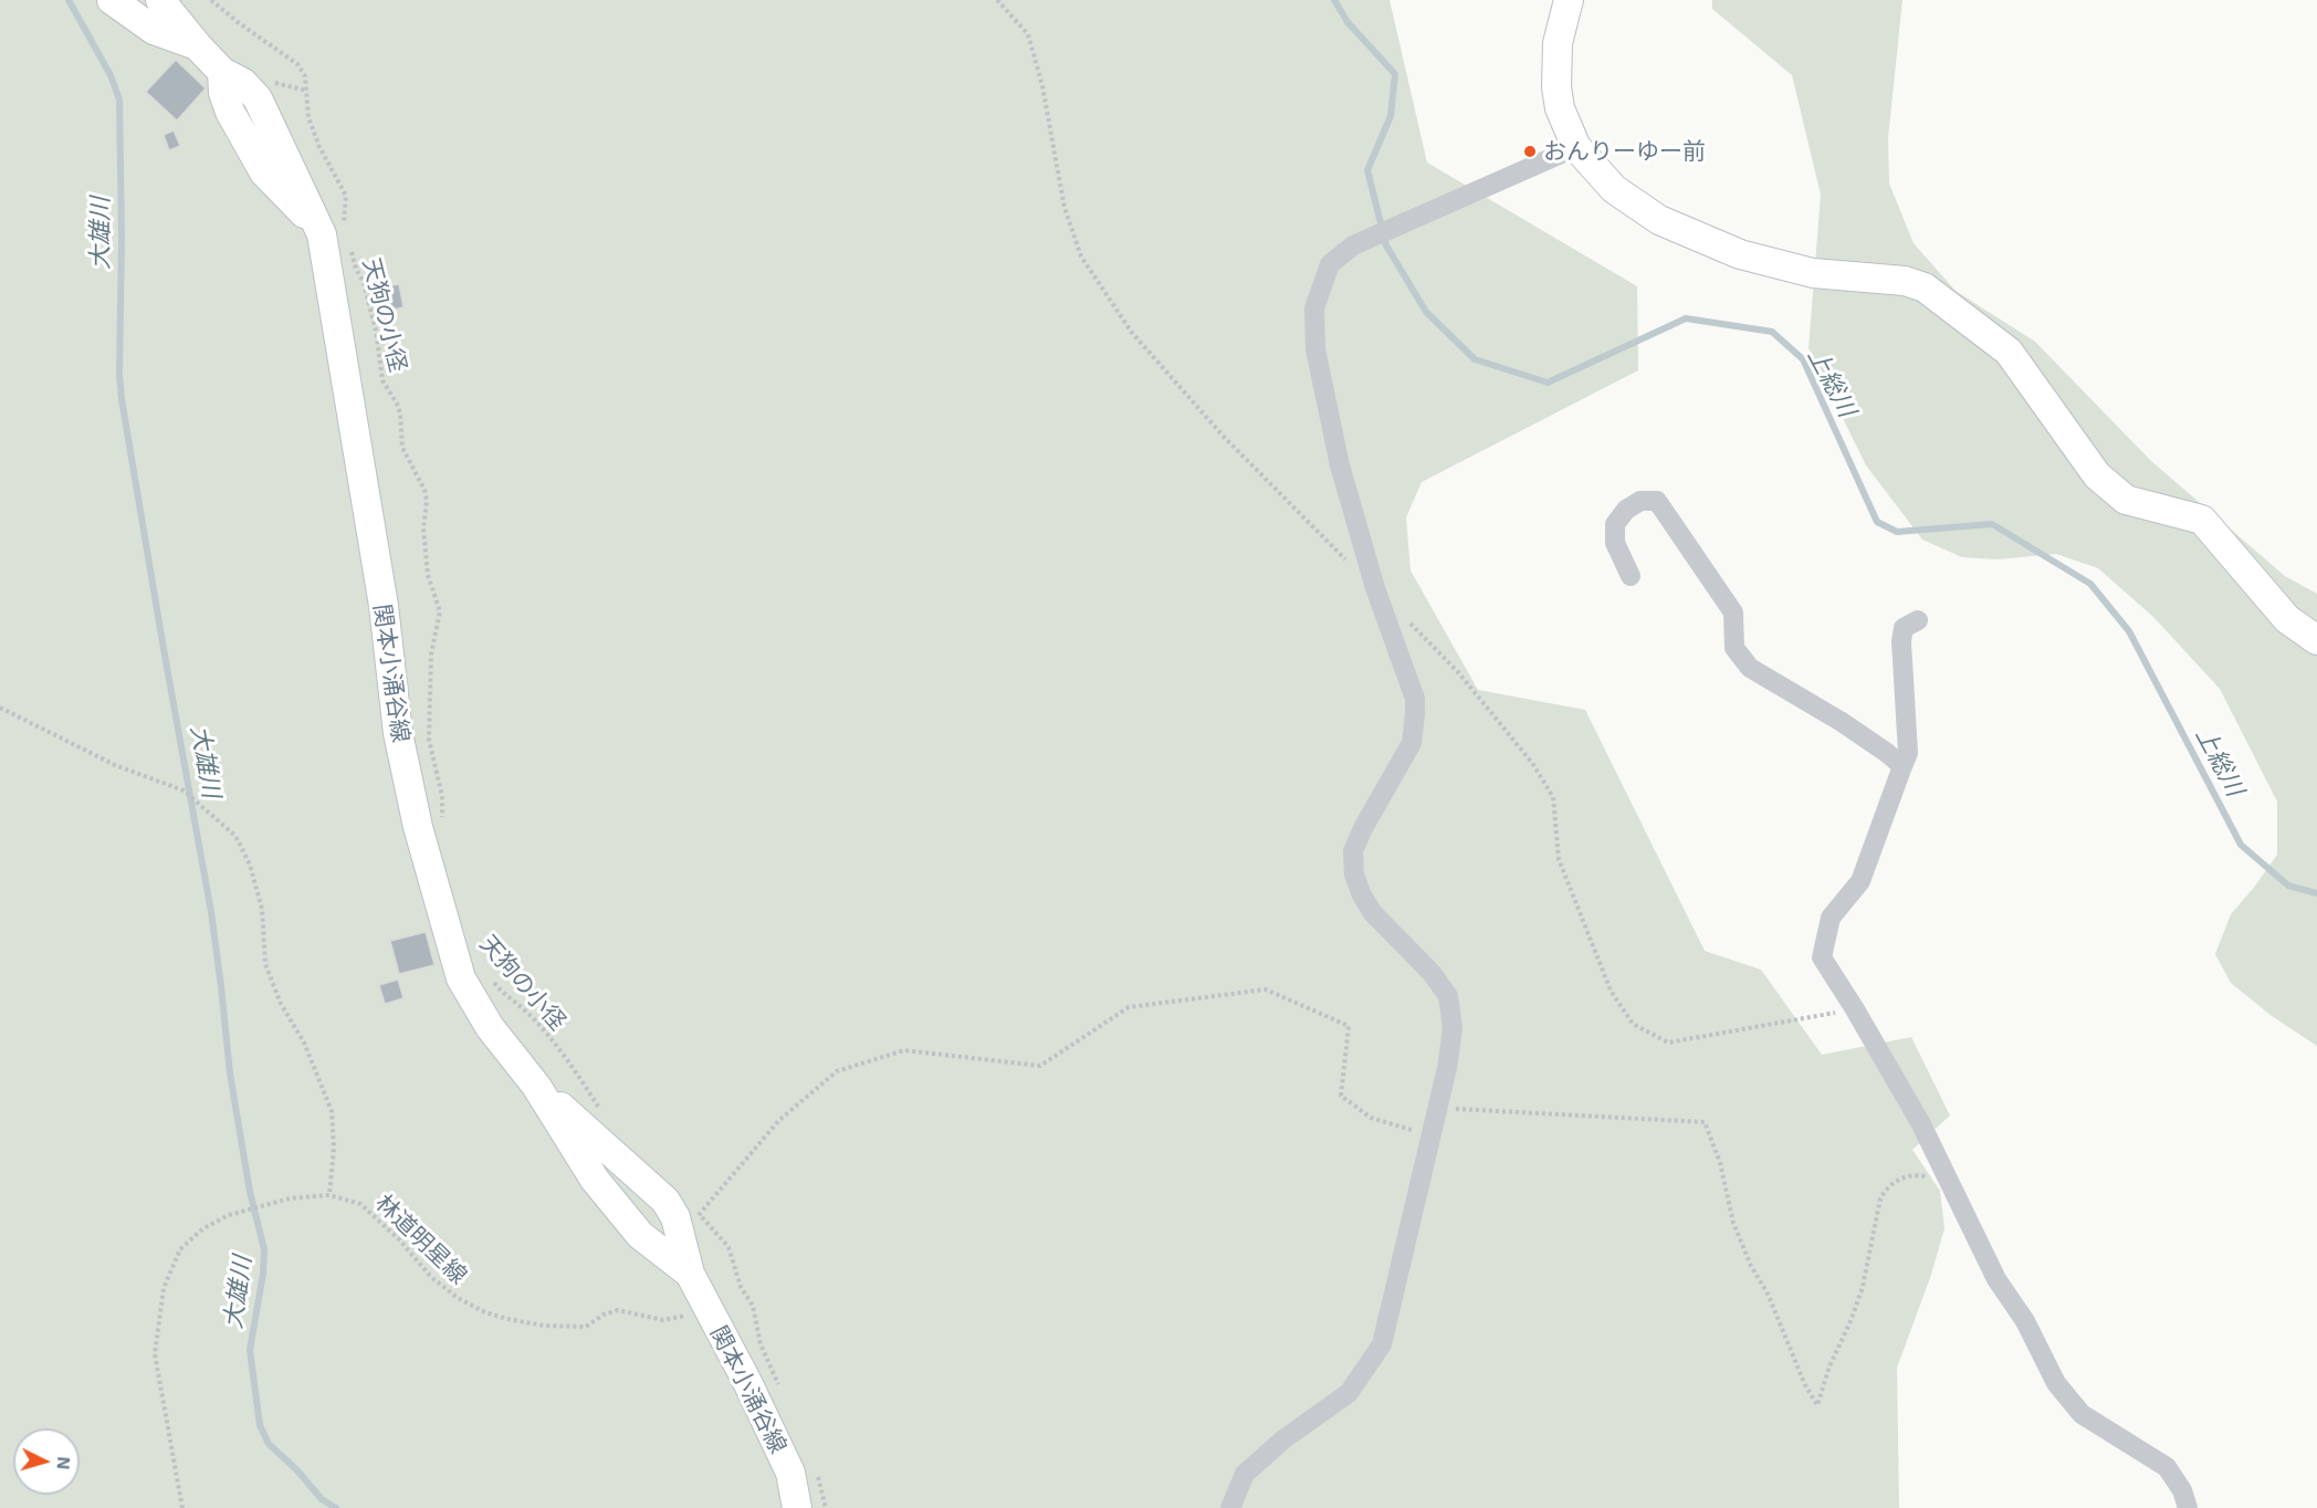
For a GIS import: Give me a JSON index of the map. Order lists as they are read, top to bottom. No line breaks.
{"streets":{"main road":["関本小涌谷線"],"path":["天狗の小径","林道明星線"]},"crossings":[["天狗の小径","関本小涌谷線"],["関本小涌谷線","林道明星線"]],"water":["大雄川","上総川"],"places":["おんりーゆー前"],"north":"right"}
